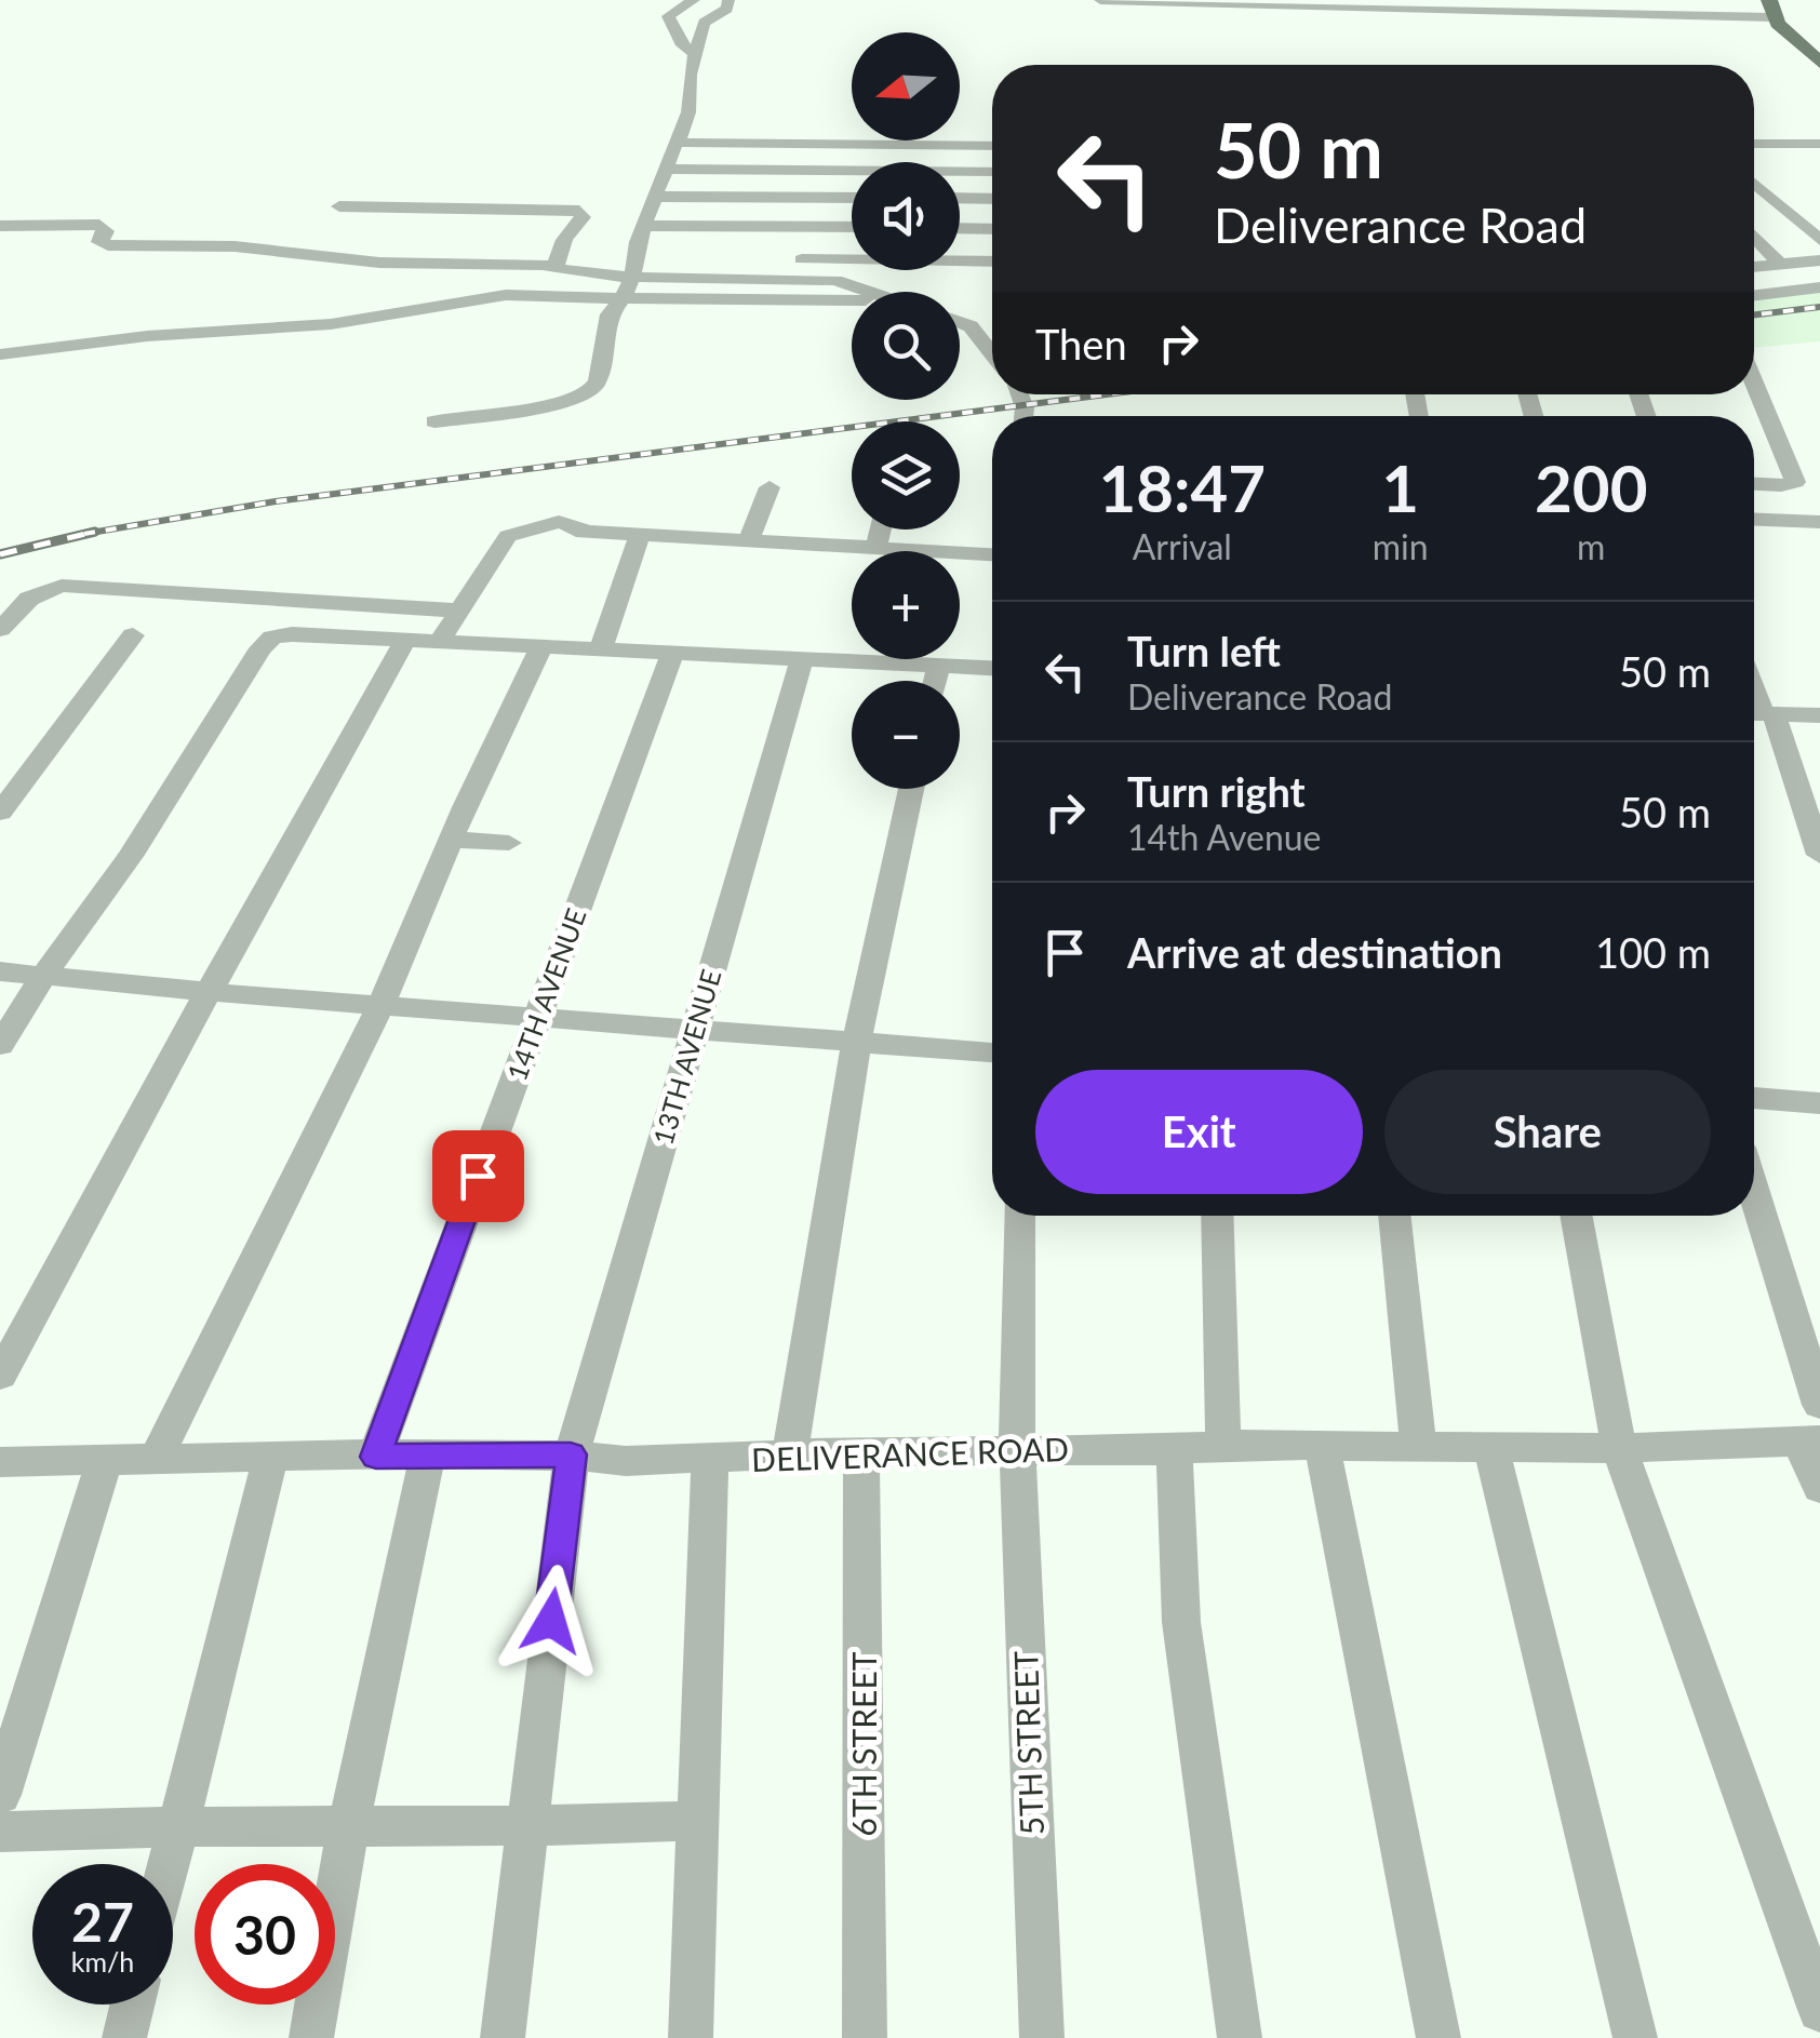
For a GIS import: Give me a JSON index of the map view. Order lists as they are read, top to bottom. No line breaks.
{"streets":{"street":["14TH AVENUE","13TH AVENUE","DELIVERANCE ROAD","5TH STREET","6TH STREET"]},"crossings":[["14TH AVENUE","DELIVERANCE ROAD"],["13TH AVENUE","DELIVERANCE ROAD"],["DELIVERANCE ROAD","5TH STREET"],["DELIVERANCE ROAD","6TH STREET"]],"north":"left","page":{"map_buttons":["+","−"],"turn":["50 m","Deliverance Road"],"then":"Then","eta":["18:47","Arrival","1","min","200","m"],"list":[{"name":"Turn left","note":"Deliverance Road","value":"50 m"},{"name":"Turn right","note":"14th Avenue","value":"50 m"},{"name":"Arrive at destination","value":"100 m"}],"buttons":["Exit","Share"],"speed":"27 km/h","limit":"30"}}
